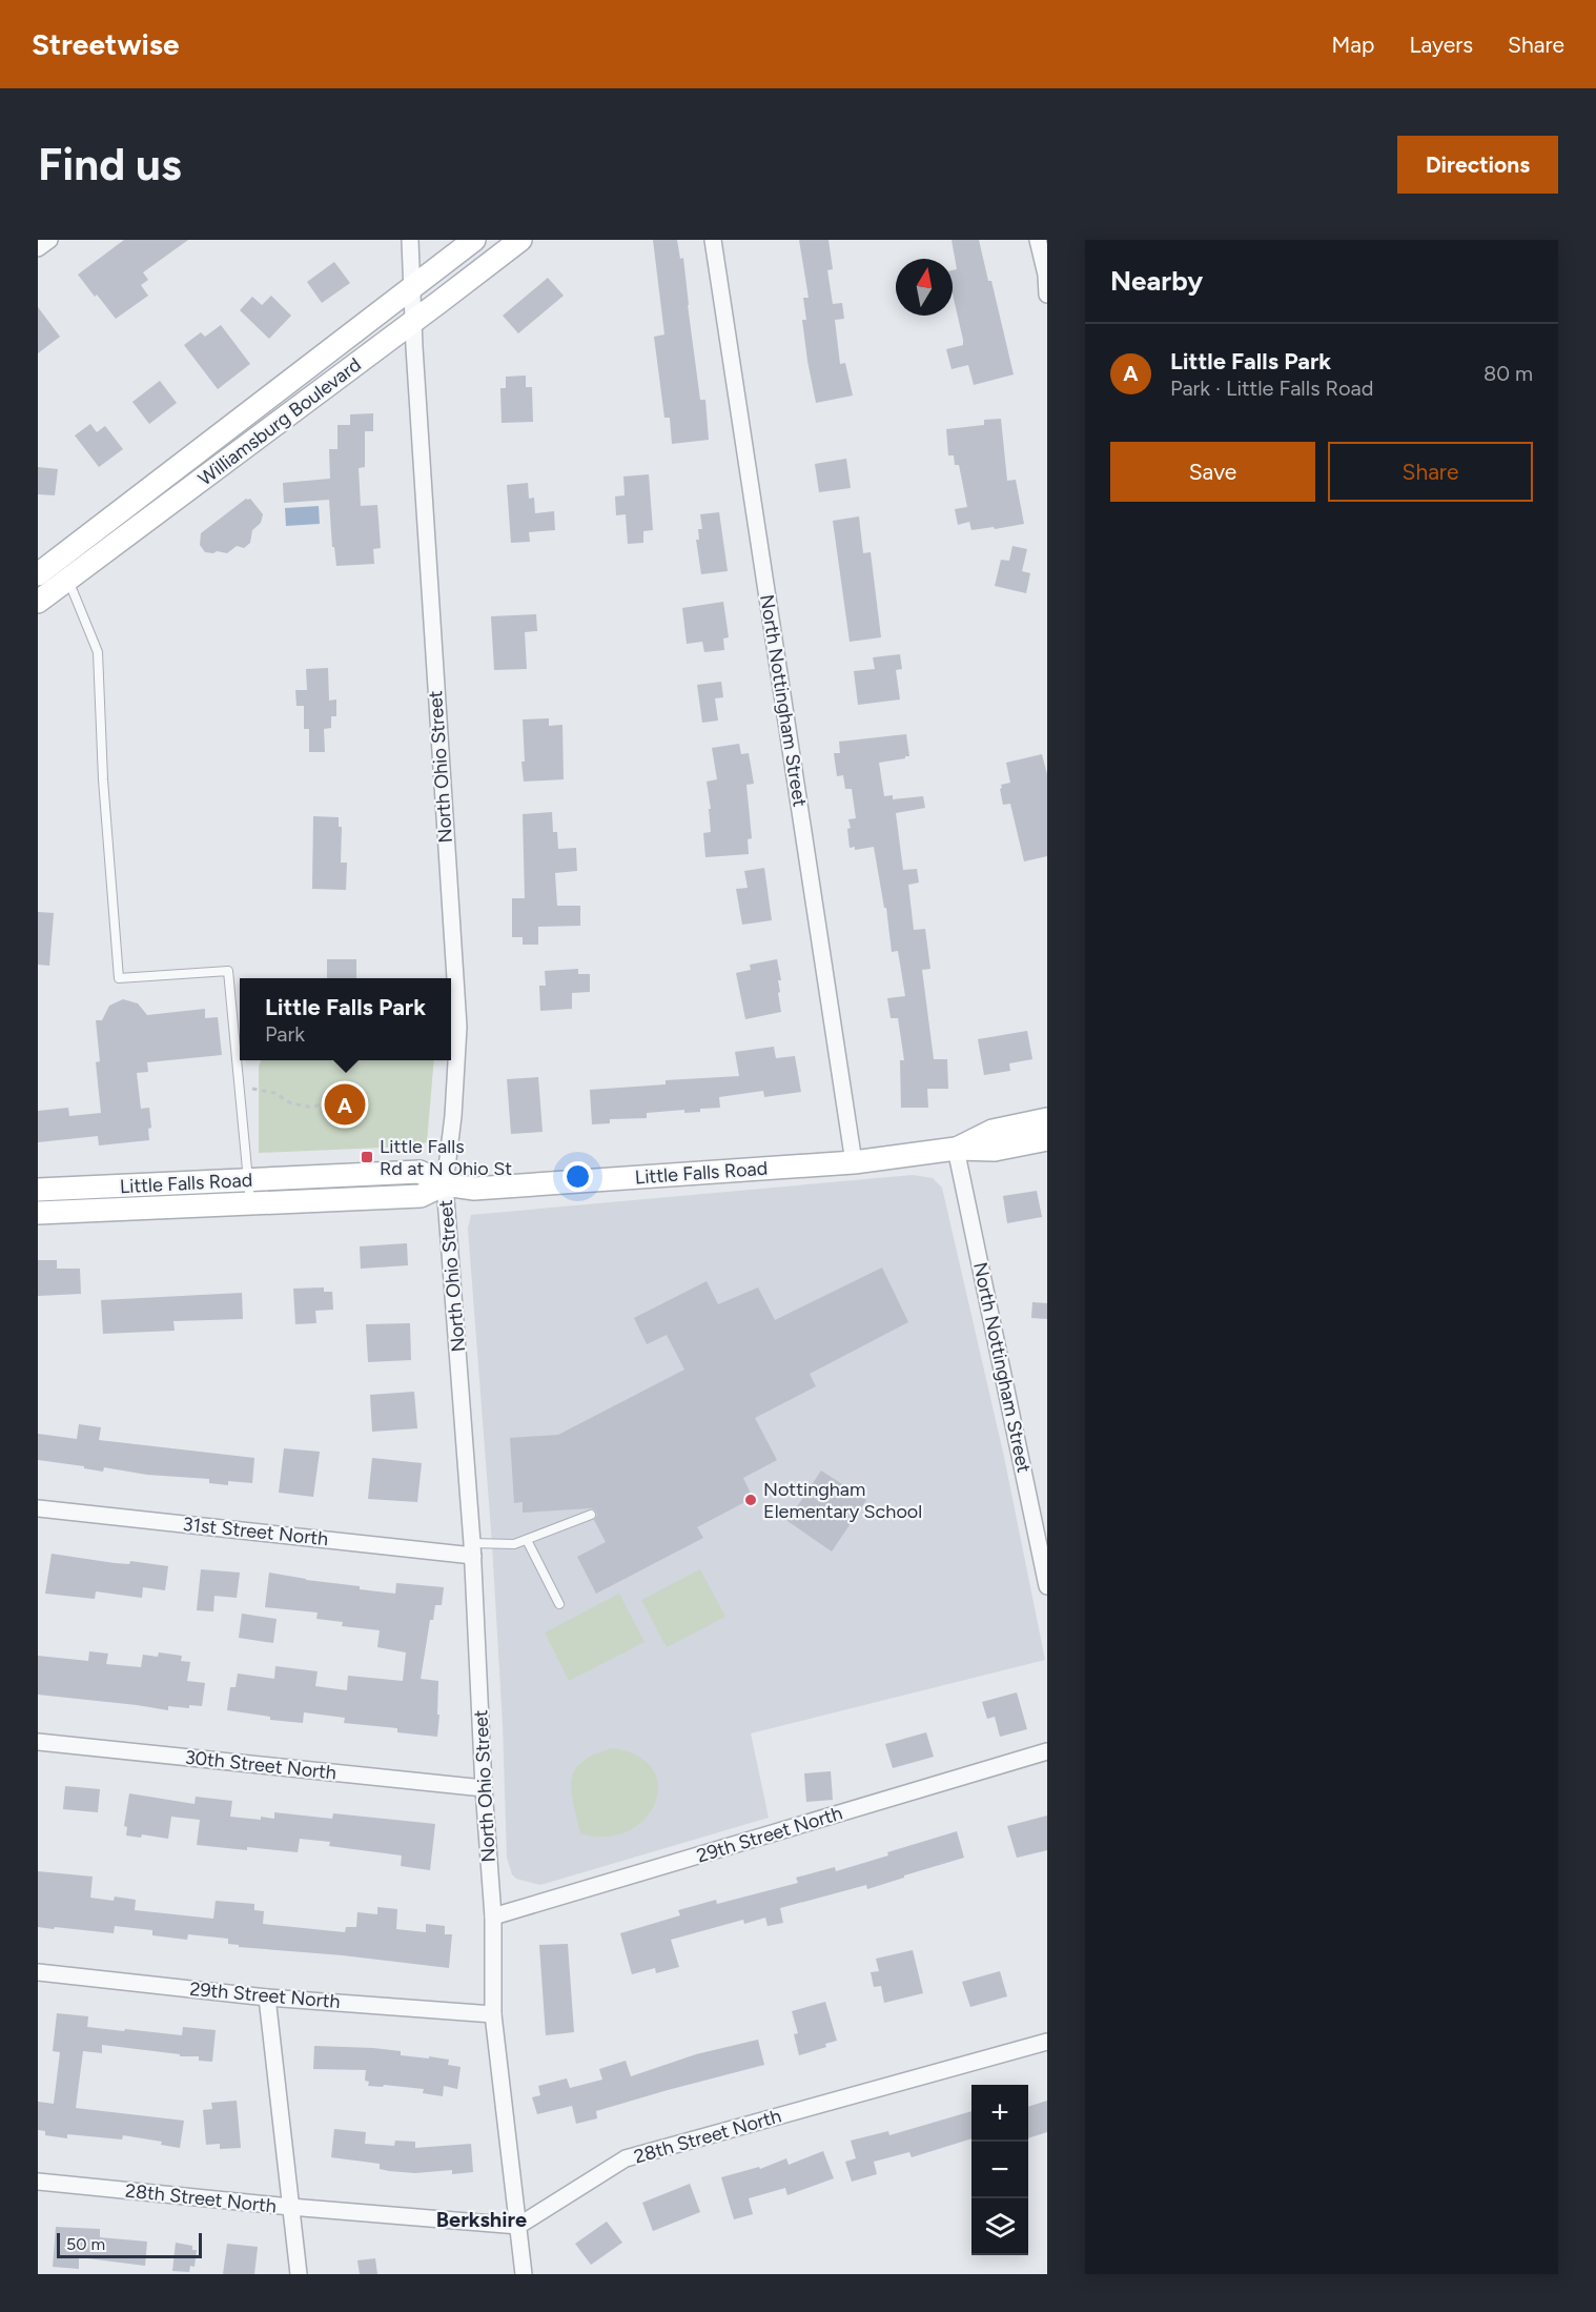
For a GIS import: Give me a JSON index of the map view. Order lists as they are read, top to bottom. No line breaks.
{"streets":{"street":["Williamsburg Boulevard","North Nottingham Street","North Ohio Street","Little Falls Road","31st Street North","30th Street North","29th Street North","28th Street North"]},"crossings":[["Williamsburg Boulevard","North Ohio Street"],["North Nottingham Street","Little Falls Road"],["North Ohio Street","Little Falls Road"],["North Ohio Street","31st Street North"],["North Ohio Street","30th Street North"],["North Ohio Street","29th Street North"],["North Ohio Street","28th Street North"]],"districts":["Berkshire"],"places":{"transit":["Little Falls Rd at N Ohio St"],"other":["Nottingham Elementary School"]},"scale_bar":"50 m","north":"top","page":{"header":"Streetwise","nav":["Map","Layers","Share"],"buttons":["Directions",["Save","Share"]],"title":"Find us","heading":"Nearby","list":[{"mark":"A","name":"Little Falls Park","note":"Park · Little Falls Road","value":"80 m"}],"popup":["Little Falls Park","Park"],"pins":"A","map_buttons":["+","−"],"scale":"50 m"}}
